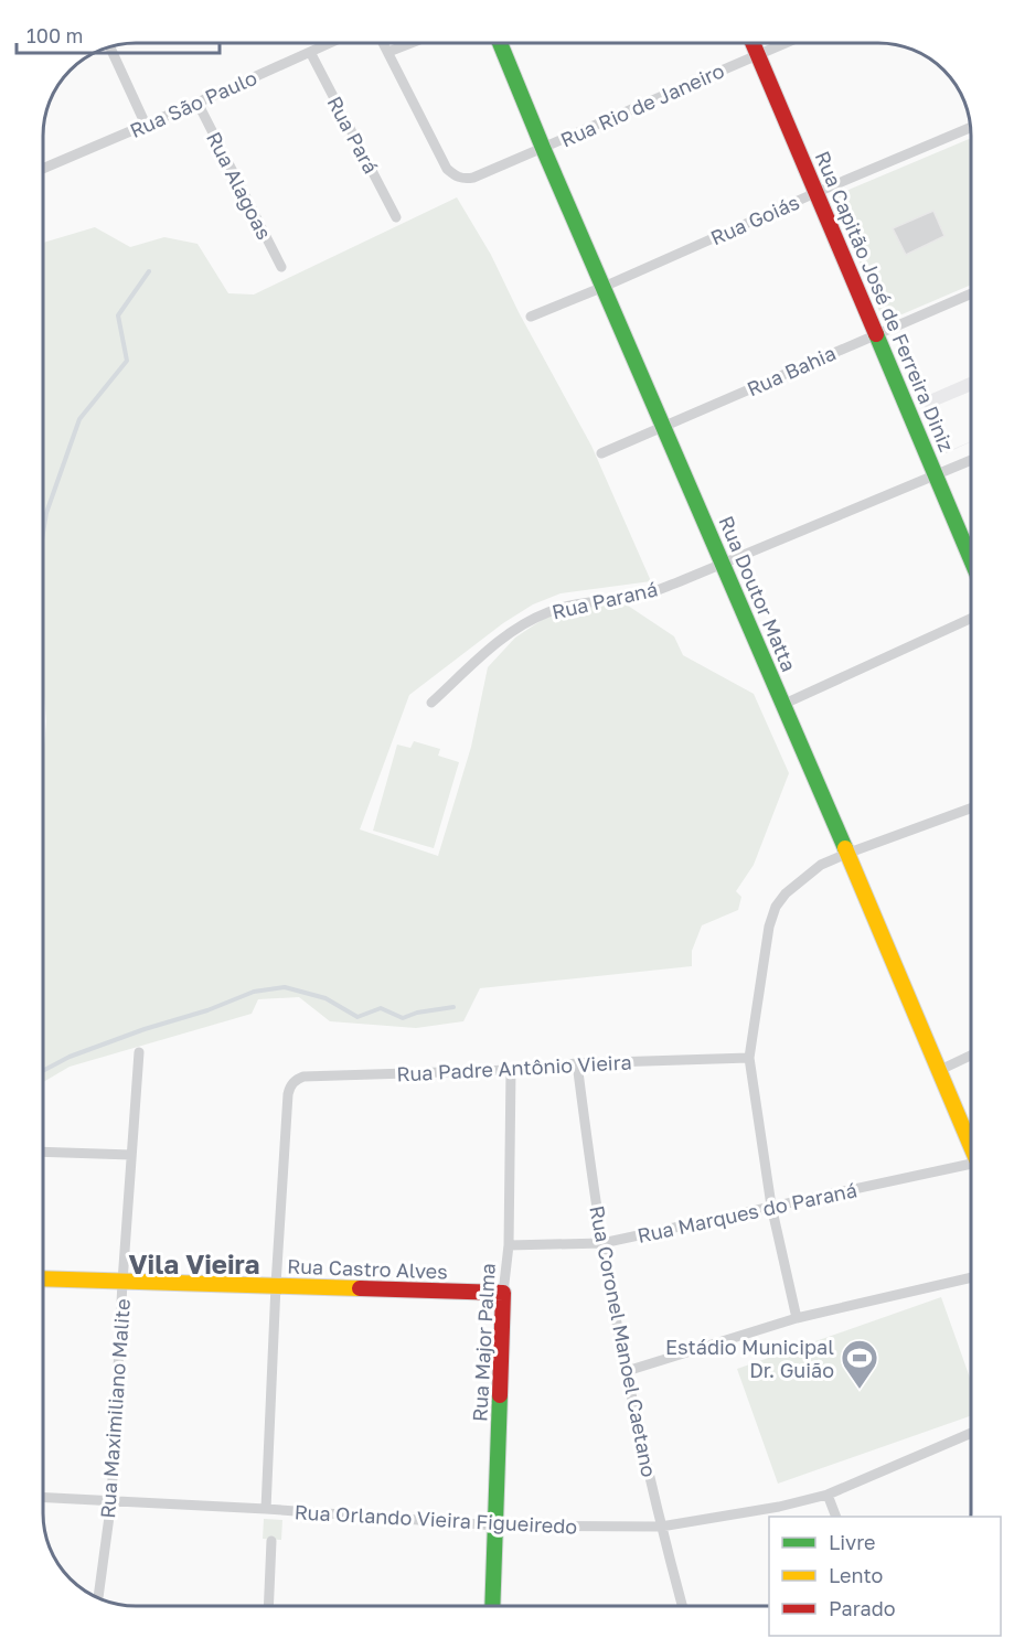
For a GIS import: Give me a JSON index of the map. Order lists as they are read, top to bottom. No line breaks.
{"streets":{"street":["Rua São Paulo","Rua Rio de Janeiro","Rua Pará","Rua Alagoas","Rua Goiás","Rua Capitão José de Ferreira Diniz","Rua Bahia","Rua Doutor Matta","Rua Paraná","Rua Padre Antônio Vieira","Rua Marques do Paraná","Rua Castro Alves","Rua Coronel Manoel Caetano","Rua Major Palma","Rua Maximiliano Malite","Rua Orlando Vieira Figueiredo"]},"crossings":[["Rua São Paulo","Rua Pará"],["Rua São Paulo","Rua Alagoas"],["Rua Rio de Janeiro","Rua Capitão José de Ferreira Diniz"],["Rua Rio de Janeiro","Rua Doutor Matta"],["Rua Goiás","Rua Capitão José de Ferreira Diniz"],["Rua Goiás","Rua Doutor Matta"],["Rua Capitão José de Ferreira Diniz","Rua Bahia"],["Rua Capitão José de Ferreira Diniz","Rua Paraná"],["Rua Bahia","Rua Doutor Matta"],["Rua Doutor Matta","Rua Paraná"],["Rua Padre Antônio Vieira","Rua Castro Alves"],["Rua Padre Antônio Vieira","Rua Coronel Manoel Caetano"],["Rua Padre Antônio Vieira","Rua Major Palma"],["Rua Marques do Paraná","Rua Coronel Manoel Caetano"],["Rua Marques do Paraná","Rua Major Palma"],["Rua Castro Alves","Rua Major Palma"],["Rua Castro Alves","Rua Maximiliano Malite"],["Rua Coronel Manoel Caetano","Rua Orlando Vieira Figueiredo"],["Rua Major Palma","Rua Orlando Vieira Figueiredo"],["Rua Maximiliano Malite","Rua Orlando Vieira Figueiredo"]],"districts":["Vila Vieira"],"places":{"sports":["Estádio Municipal Dr. Guião"]},"legend":["Livre","Lento","Parado"],"scale_bar":"100 m"}
